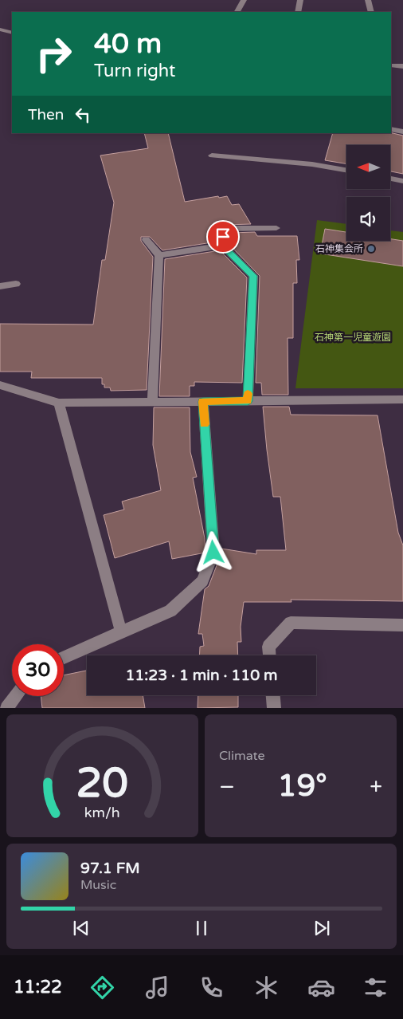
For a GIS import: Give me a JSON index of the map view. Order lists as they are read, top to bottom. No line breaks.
{"parks":["石神第一児童遊園"],"places":["石神集会所"],"north":"left","page":{"turn":["40 m","Turn right"],"then":"Then","limit":"30","trip":"11:23 · 1 min · 110 m","tile":"Climate","heat":["−","19°","+"],"song":["97.1 FM","Music"],"tabs":"11:22","gauge":["20","km/h"]}}
